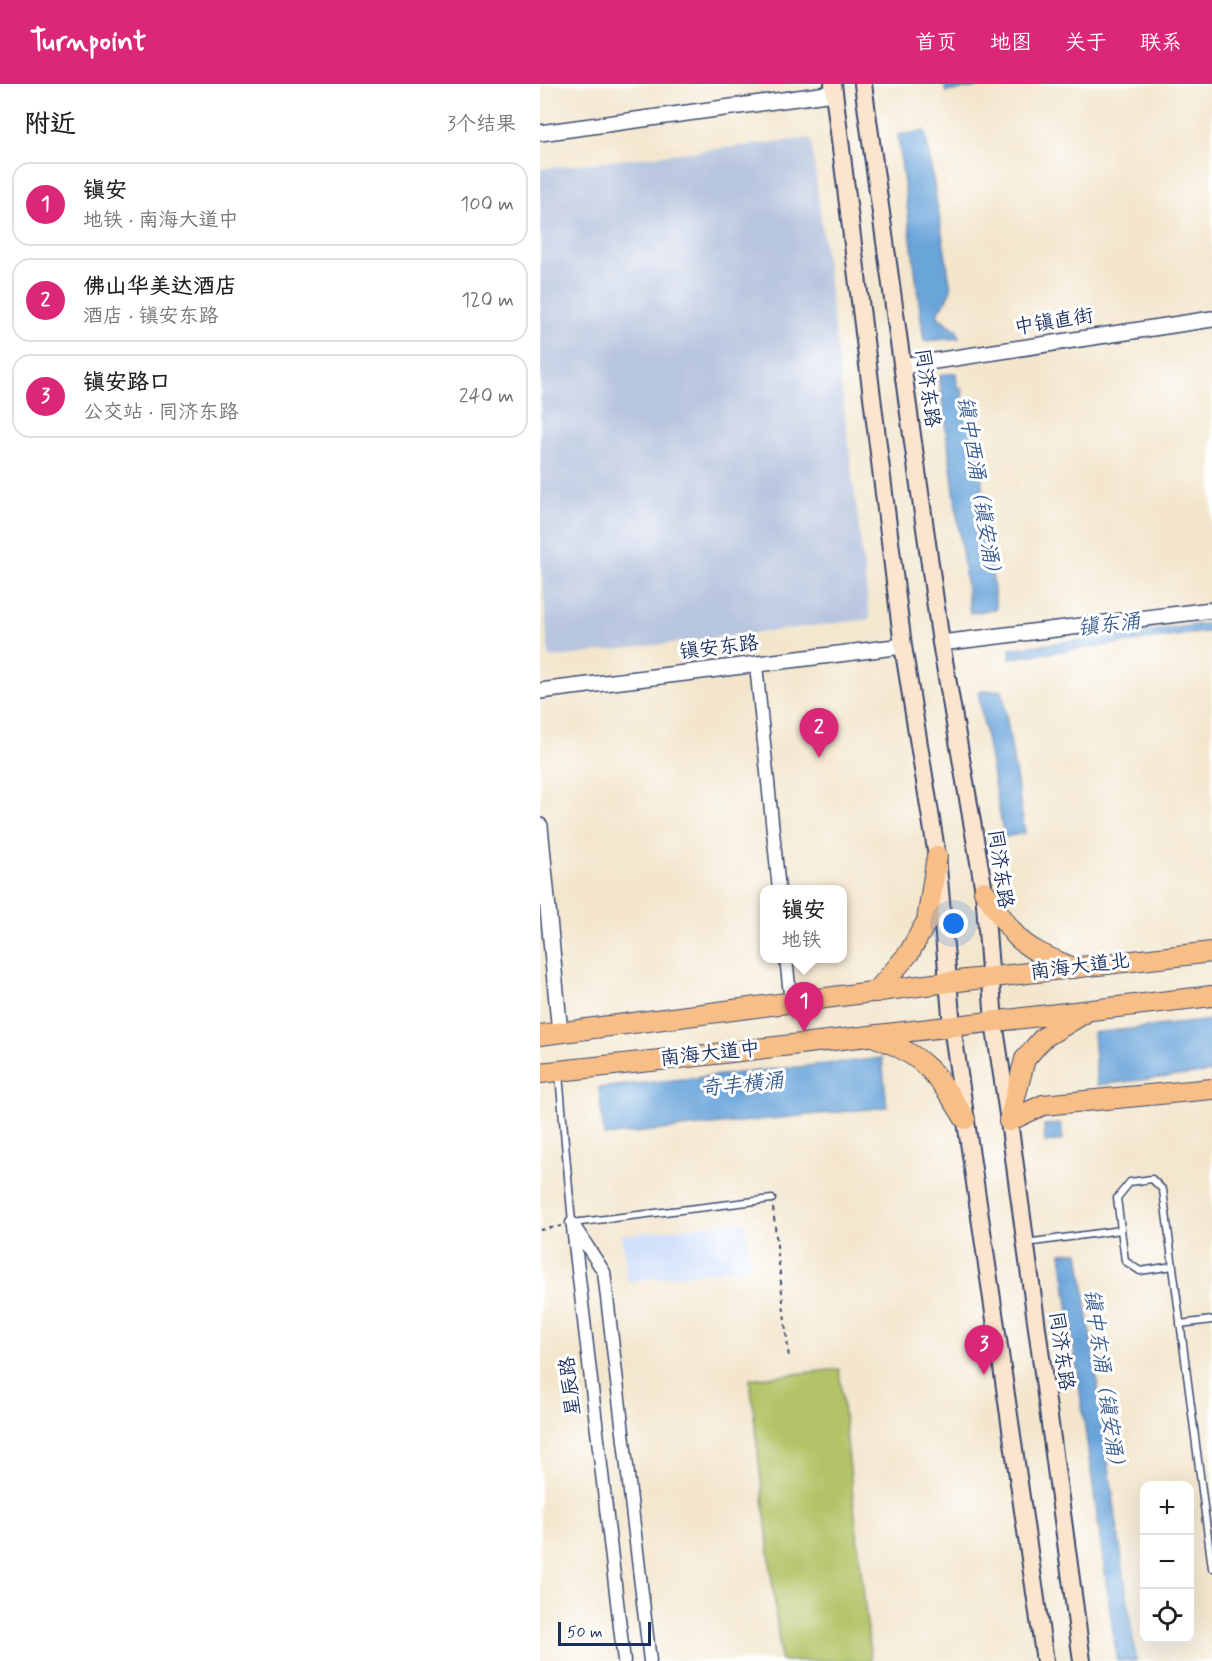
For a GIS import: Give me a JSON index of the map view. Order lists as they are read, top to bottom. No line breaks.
{"streets":{"highway":["南海大道北","南海大道中"],"main road":["同济东路"],"street":["中镇直街","镇安东路","星辰路"]},"crossings":[["中镇直街","同济东路"],["同济东路","南海大道北"],["南海大道北","南海大道中"],["南海大道中","星辰路"]],"water":["镇中西涌（镇安涌）","镇东涌","奇丰横涌","镇中东涌（镇安涌）"],"scale_bar":"50 m","page":{"header":"Turnpoint","nav":["首页","地图","关于","联系"],"heading":["附近","3个结果"],"list":[{"mark":"1","name":"镇安","note":"地铁 · 南海大道中","value":"100 m"},{"mark":"2","name":"佛山华美达酒店","note":"酒店 · 镇安东路","value":"120 m"},{"mark":"3","name":"镇安路口","note":"公交站 · 同济东路","value":"240 m"}],"pins":["2","1","3"],"popup":["镇安","地铁"],"map_buttons":["+","−"],"scale":"50 m"}}
